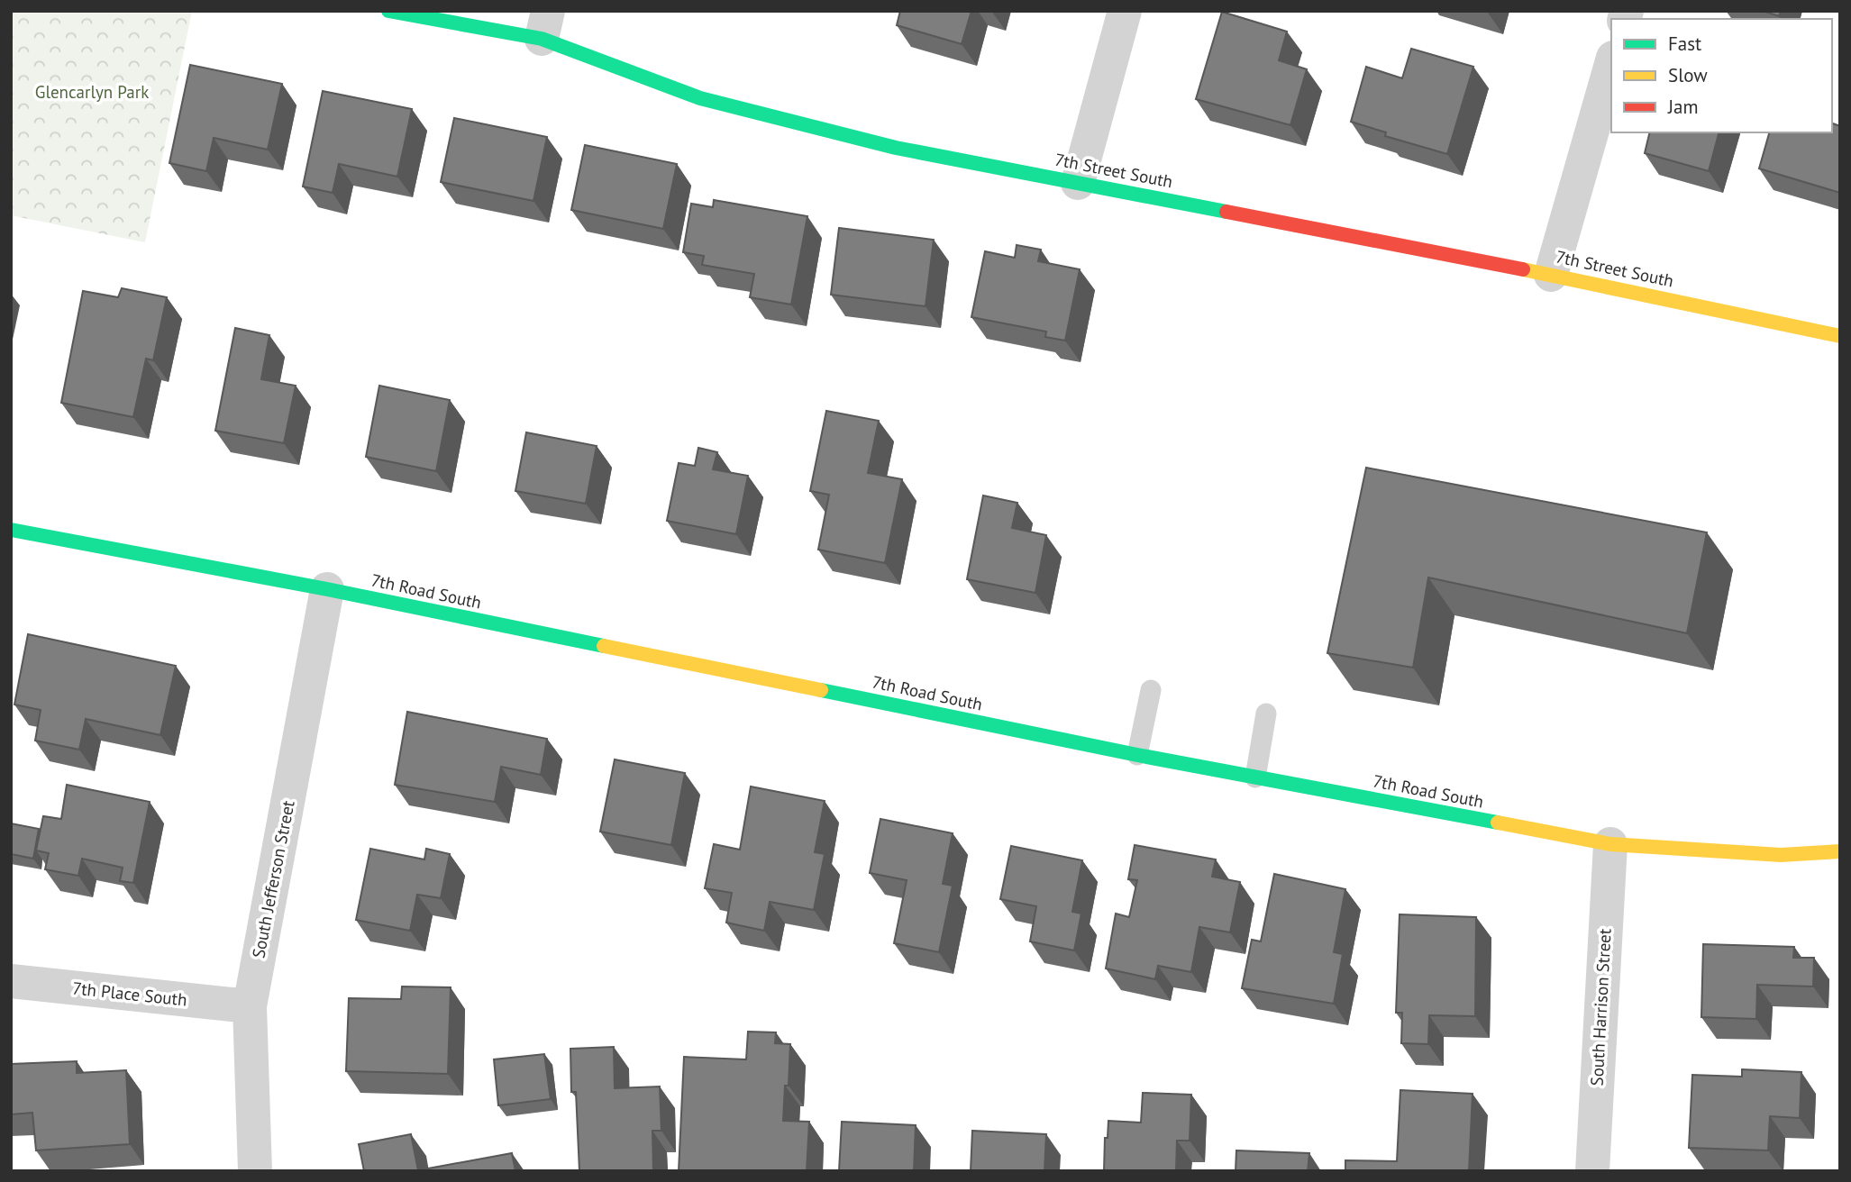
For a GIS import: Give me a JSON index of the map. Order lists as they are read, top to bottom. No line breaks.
{"streets":{"street":["7th Street South","7th Road South","South Jefferson Street","7th Place South","South Harrison Street"]},"crossings":[["7th Road South","South Jefferson Street"],["7th Road South","South Harrison Street"],["South Jefferson Street","7th Place South"]],"parks":["Glencarlyn Park"],"legend":["Fast","Slow","Jam"]}
